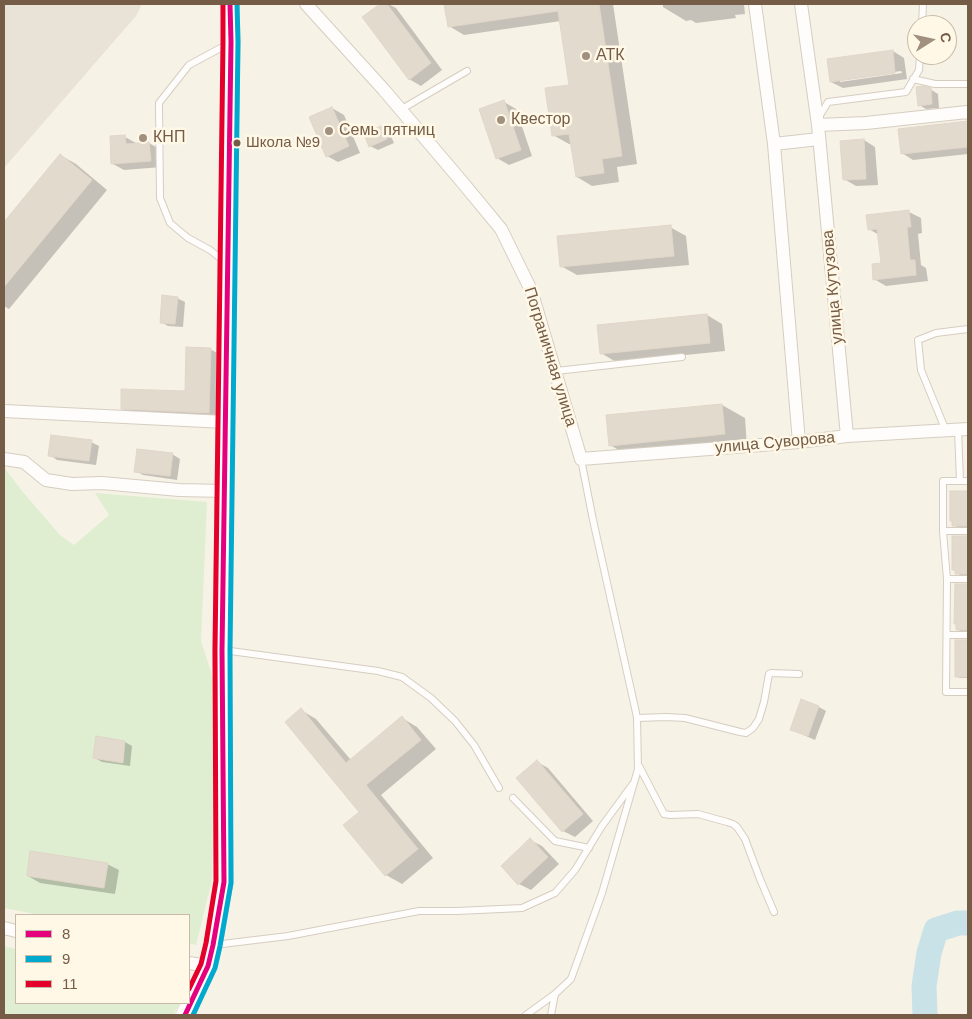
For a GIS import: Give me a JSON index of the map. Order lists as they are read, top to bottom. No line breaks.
{"streets":{"street":["улица Кутузова","Пограничная улица","улица Суворова"]},"crossings":[["улица Кутузова","улица Суворова"],["Пограничная улица","улица Суворова"]],"places":["АТК","Квестор","Семь пятниц","КНП","Школа №9"],"lines":["transit line 8","transit line 9","transit line 11"],"legend":["8","9","11"],"north":"right"}
